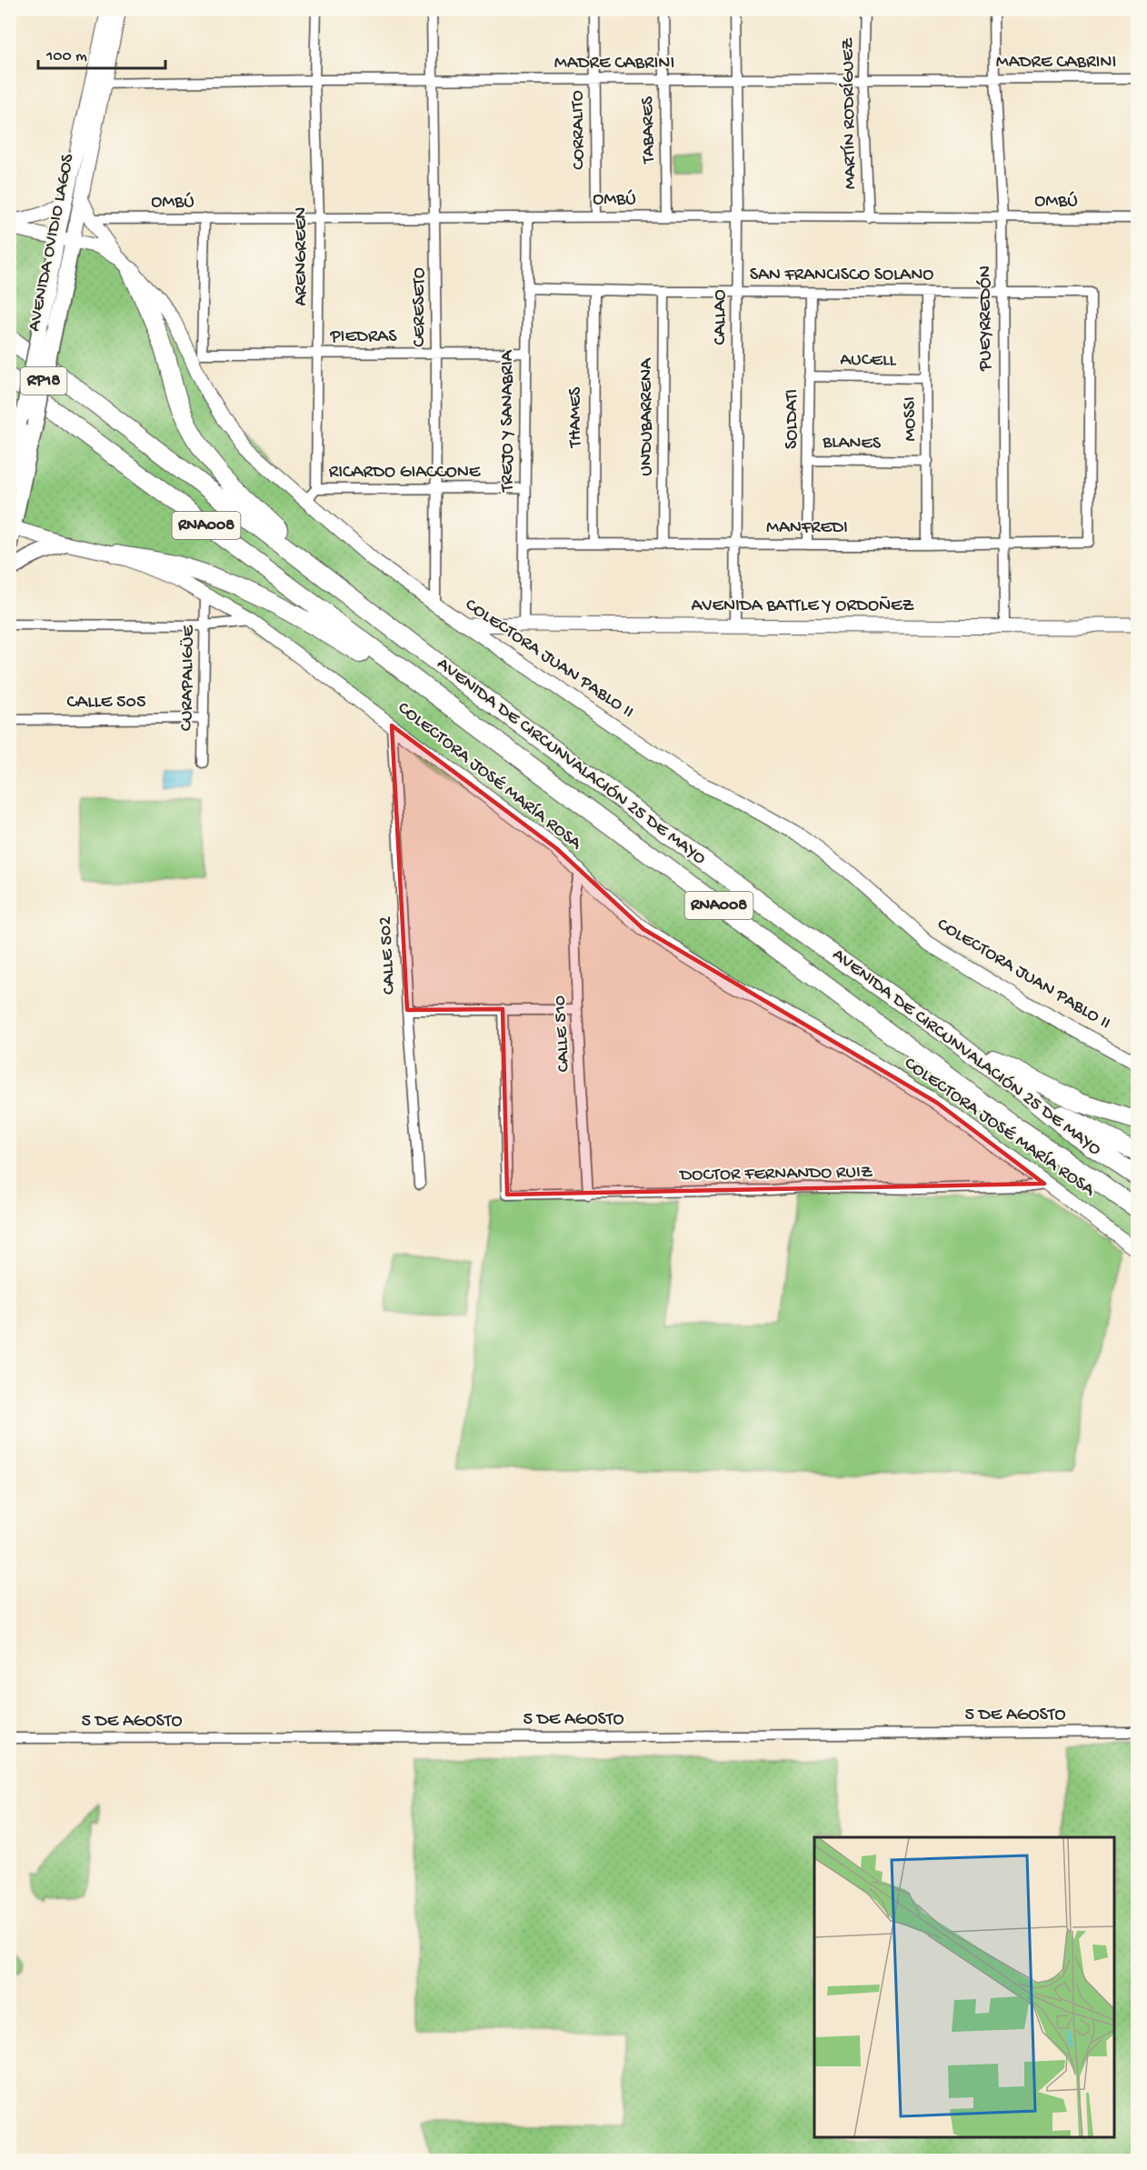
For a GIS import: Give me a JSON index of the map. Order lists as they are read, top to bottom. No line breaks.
{"streets":{"highway":["RNA008","AVENIDA DE CIRCUNVALACIÓN 25 DE MAYO"],"main road":["AVENIDA OVIDIO LAGOS","RP18","AVENIDA BATTLE Y ORDOÑEZ","COLECTORA JUAN PABLO II","COLECTORA JOSÉ MARÍA ROSA"],"street":["MADRE CABRINI","MARTÍN RODRÍGUEZ","CORRALITO","TABARES","OMBÚ","ARENGREEN","SAN FRANCISCO SOLANO","CERESETO","CALLAO","PUEYRREDÓN","PIEDRAS","AUCELL","THAMES","UNDUBARRENA","SOLDATI","MOSSI","TREJO Y SANABRIA","BLANES","RICARDO GIACCONE","MANFREDI","CURAPALIGÜE","CALLE 505","CALLE 502","CALLE 510","DOCTOR FERNANDO RUIZ","5 DE AGOSTO"]},"crossings":[["MADRE CABRINI","MARTÍN RODRÍGUEZ"],["MADRE CABRINI","CORRALITO"],["MADRE CABRINI","TABARES"],["MADRE CABRINI","AVENIDA OVIDIO LAGOS"],["MADRE CABRINI","ARENGREEN"],["MADRE CABRINI","CERESETO"],["MADRE CABRINI","CALLAO"],["MADRE CABRINI","PUEYRREDÓN"],["MARTÍN RODRÍGUEZ","OMBÚ"],["CORRALITO","OMBÚ"],["TABARES","OMBÚ"],["OMBÚ","ARENGREEN"],["OMBÚ","CERESETO"],["OMBÚ","CALLAO"],["OMBÚ","PUEYRREDÓN"],["OMBÚ","TREJO Y SANABRIA"],["AVENIDA OVIDIO LAGOS","COLECTORA JUAN PABLO II"],["AVENIDA OVIDIO LAGOS","COLECTORA JOSÉ MARÍA ROSA"],["ARENGREEN","PIEDRAS"],["ARENGREEN","RICARDO GIACCONE"],["SAN FRANCISCO SOLANO","CALLAO"],["SAN FRANCISCO SOLANO","PUEYRREDÓN"],["SAN FRANCISCO SOLANO","THAMES"],["SAN FRANCISCO SOLANO","UNDUBARRENA"],["SAN FRANCISCO SOLANO","SOLDATI"],["SAN FRANCISCO SOLANO","MOSSI"],["SAN FRANCISCO SOLANO","TREJO Y SANABRIA"],["SAN FRANCISCO SOLANO","MANFREDI"],["CERESETO","PIEDRAS"],["CERESETO","RICARDO GIACCONE"],["CERESETO","COLECTORA JUAN PABLO II"],["CALLAO","MANFREDI"],["CALLAO","AVENIDA BATTLE Y ORDOÑEZ"],["PUEYRREDÓN","MANFREDI"],["PUEYRREDÓN","AVENIDA BATTLE Y ORDOÑEZ"],["PIEDRAS","TREJO Y SANABRIA"],["PIEDRAS","COLECTORA JUAN PABLO II"],["AUCELL","SOLDATI"],["AUCELL","MOSSI"],["THAMES","MANFREDI"],["UNDUBARRENA","MANFREDI"],["SOLDATI","BLANES"],["SOLDATI","MANFREDI"],["MOSSI","BLANES"],["MOSSI","MANFREDI"],["TREJO Y SANABRIA","RICARDO GIACCONE"],["TREJO Y SANABRIA","MANFREDI"],["TREJO Y SANABRIA","AVENIDA BATTLE Y ORDOÑEZ"],["AVENIDA BATTLE Y ORDOÑEZ","COLECTORA JUAN PABLO II"],["CURAPALIGÜE","CALLE 505"],["CURAPALIGÜE","COLECTORA JOSÉ MARÍA ROSA"],["COLECTORA JOSÉ MARÍA ROSA","CALLE 502"],["COLECTORA JOSÉ MARÍA ROSA","CALLE 510"],["COLECTORA JOSÉ MARÍA ROSA","DOCTOR FERNANDO RUIZ"],["CALLE 510","DOCTOR FERNANDO RUIZ"]],"scale_bar":"100 m"}
